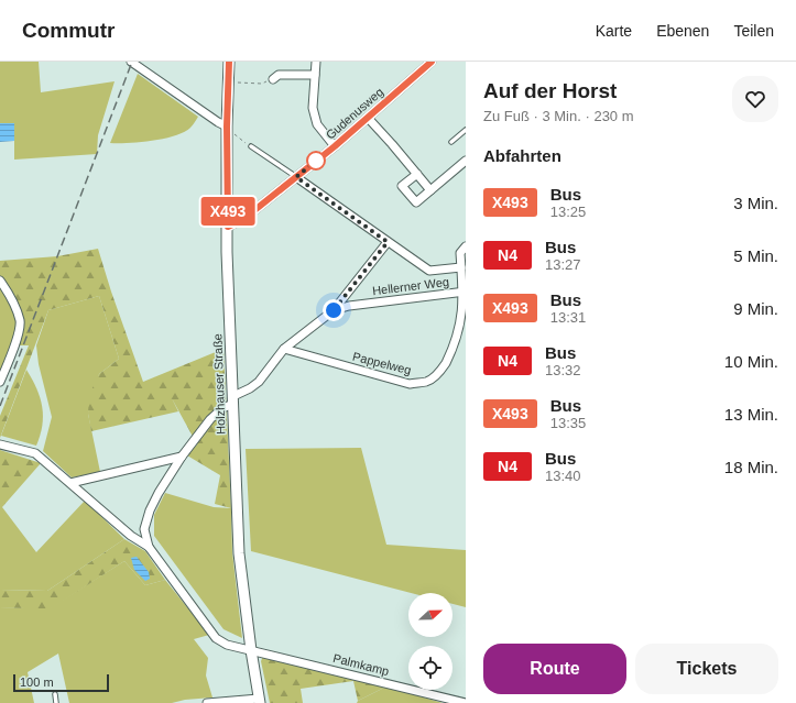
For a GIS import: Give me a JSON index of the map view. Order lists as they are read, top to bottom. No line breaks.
{"streets":{"street":["Gudenusweg","Hellerner Weg","Pappelweg","Holzhauser Straße","Palmkamp"]},"crossings":[["Gudenusweg","Holzhauser Straße"],["Hellerner Weg","Pappelweg"],["Hellerner Weg","Holzhauser Straße"],["Hellerner Weg","Palmkamp"],["Holzhauser Straße","Palmkamp"]],"lines":["bus line X493"],"scale_bar":"100 m","north":"right","page":{"header":"Commutr","nav":["Karte","Ebenen","Teilen"],"on_map":"X493","heading":[["Auf der Horst","Zu Fuß · 3 Min. · 230 m"],"Abfahrten"],"list":[{"mark":"X493","name":"Bus","note":"13:25","value":"3 Min."},{"mark":"N4","name":"Bus","note":"13:27","value":"5 Min."},{"mark":"X493","name":"Bus","note":"13:31","value":"9 Min."},{"mark":"N4","name":"Bus","note":"13:32","value":"10 Min."},{"mark":"X493","name":"Bus","note":"13:35","value":"13 Min."},{"mark":"N4","name":"Bus","note":"13:40","value":"18 Min."}],"buttons":["Route","Tickets"],"scale":"100 m"}}
